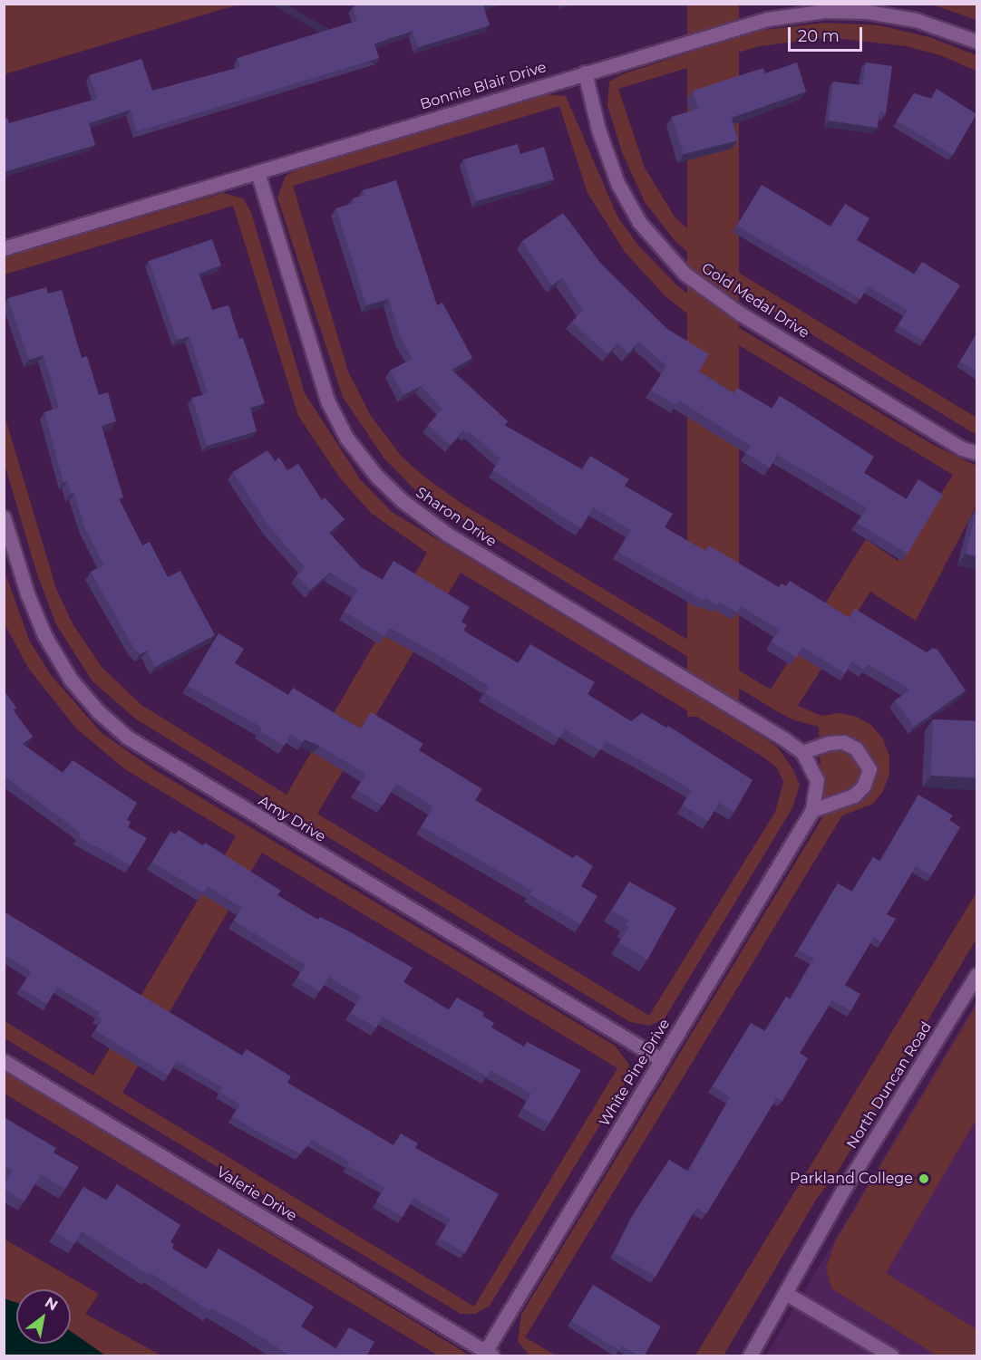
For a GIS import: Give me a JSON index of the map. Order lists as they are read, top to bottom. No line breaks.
{"streets":{"street":["Bonnie Blair Drive","Gold Medal Drive","Sharon Drive","Amy Drive","White Pine Drive","North Duncan Road","Valerie Drive"]},"crossings":[["Bonnie Blair Drive","Gold Medal Drive"],["Bonnie Blair Drive","Sharon Drive"],["Sharon Drive","White Pine Drive"],["Amy Drive","White Pine Drive"],["White Pine Drive","Valerie Drive"]],"places":["Parkland College"],"scale_bar":"20 m","north":"top right"}
